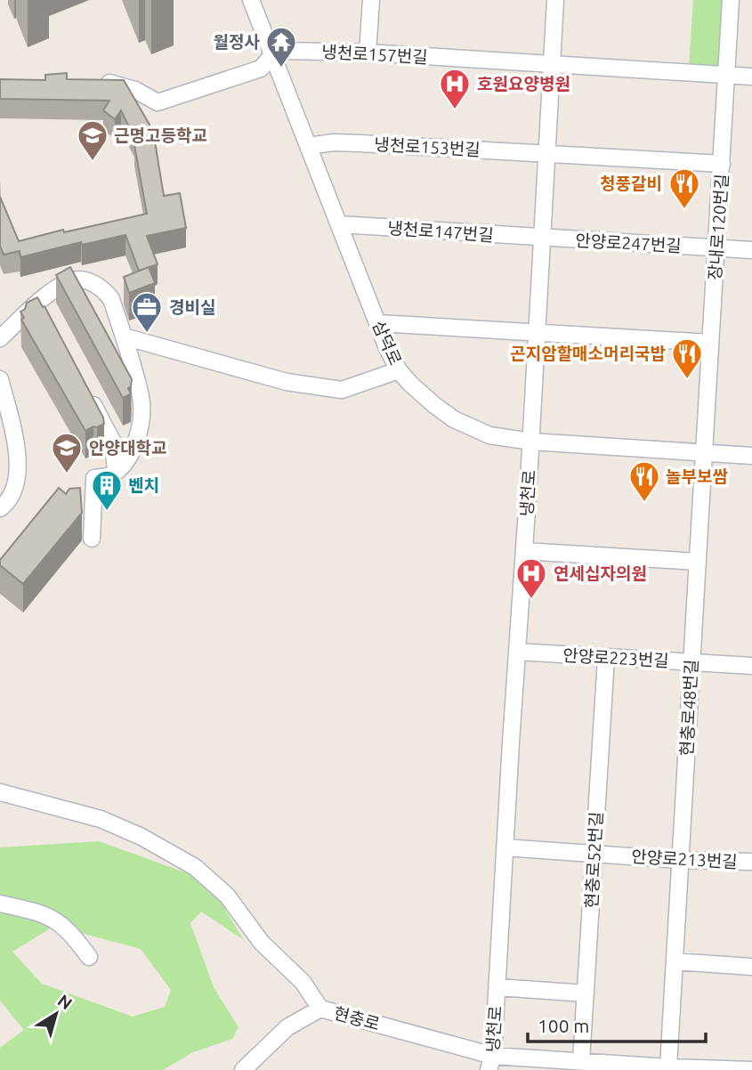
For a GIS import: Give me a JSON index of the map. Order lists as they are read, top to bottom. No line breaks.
{"streets":{"street":["냉천로157번길","냉천로153번길","장내로120번길","냉천로147번길","안양로247번길","삼덕로","냉천로","안양로223번길","현충로48번길","안양로213번길","현충로52번길","현충로"]},"crossings":[["냉천로157번길","장내로120번길"],["냉천로157번길","삼덕로"],["냉천로157번길","냉천로"],["냉천로153번길","장내로120번길"],["냉천로153번길","삼덕로"],["냉천로153번길","냉천로"],["장내로120번길","안양로247번길"],["장내로120번길","삼덕로"],["장내로120번길","현충로48번길"],["냉천로147번길","안양로247번길"],["냉천로147번길","삼덕로"],["냉천로147번길","냉천로"],["안양로247번길","냉천로"],["삼덕로","냉천로"],["삼덕로","현충로48번길"],["냉천로","안양로223번길"],["냉천로","안양로213번길"],["냉천로","현충로52번길"],["냉천로","현충로"],["안양로223번길","현충로48번길"],["안양로223번길","현충로52번길"],["현충로48번길","안양로213번길"],["현충로48번길","현충로"],["안양로213번길","현충로52번길"],["현충로52번길","현충로"]],"places":{"temple":["월정사"],"hospital":["호원요양병원","연세십자의원"],"school or university":["근명고등학교","안양대학교"],"restaurant":["청풍갈비","곤지암할매소머리국밥","놀부보쌈"],"office":["경비실"],"building":["벤치"]},"scale_bar":"100 m","north":"top right"}
